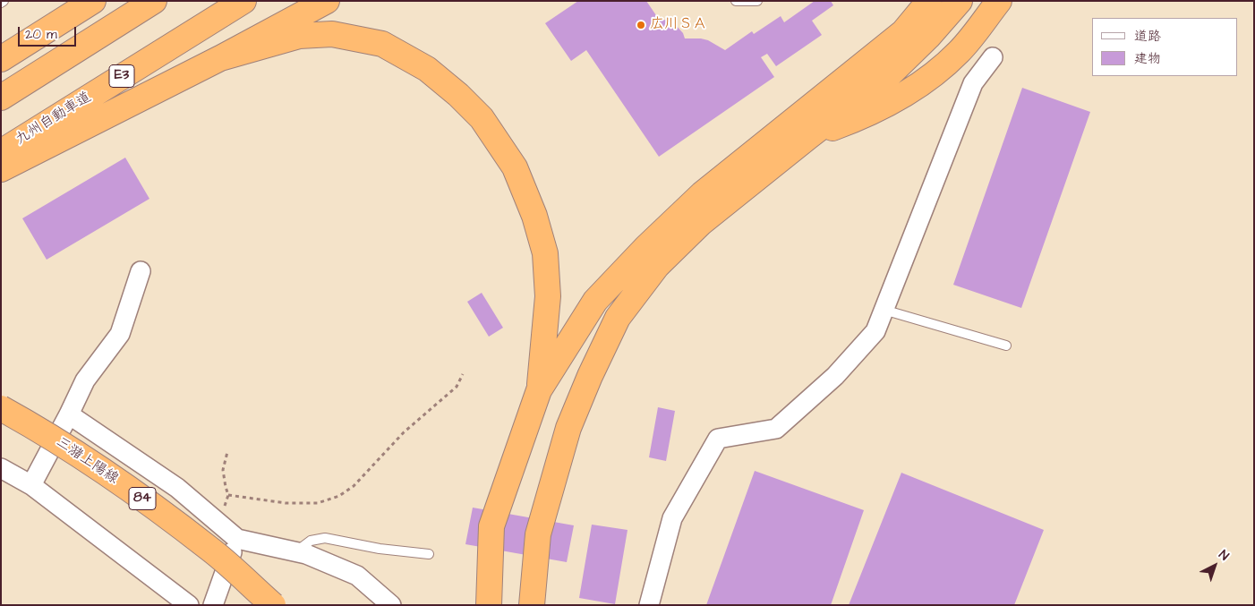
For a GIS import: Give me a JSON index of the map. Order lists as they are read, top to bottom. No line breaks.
{"streets":{"main road":["E3","九州自動車道","三潴上陽線","84"]},"places":["広川ＳＡ"],"legend":["道路","建物"],"scale_bar":"20 m","north":"top right"}
